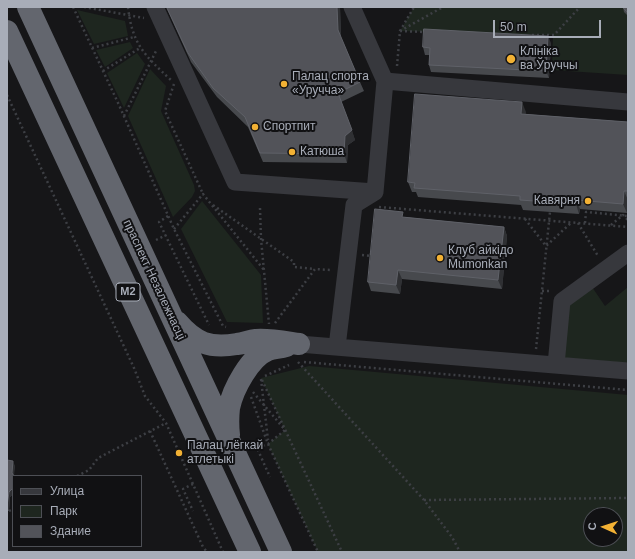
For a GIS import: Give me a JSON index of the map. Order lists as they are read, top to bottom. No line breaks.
{"streets":{"highway":["праспект Незалежнасці","М2"]},"places":["Клініка ва Ўруччы","Палац спорта «Уручча»","Спортпит","Катюша","Кавярня","Клуб айкідо Mumonkan","Палац лёгкай атлетыкі"],"legend":["Улица","Парк","Здание"],"scale_bar":"50 m","north":"left"}
